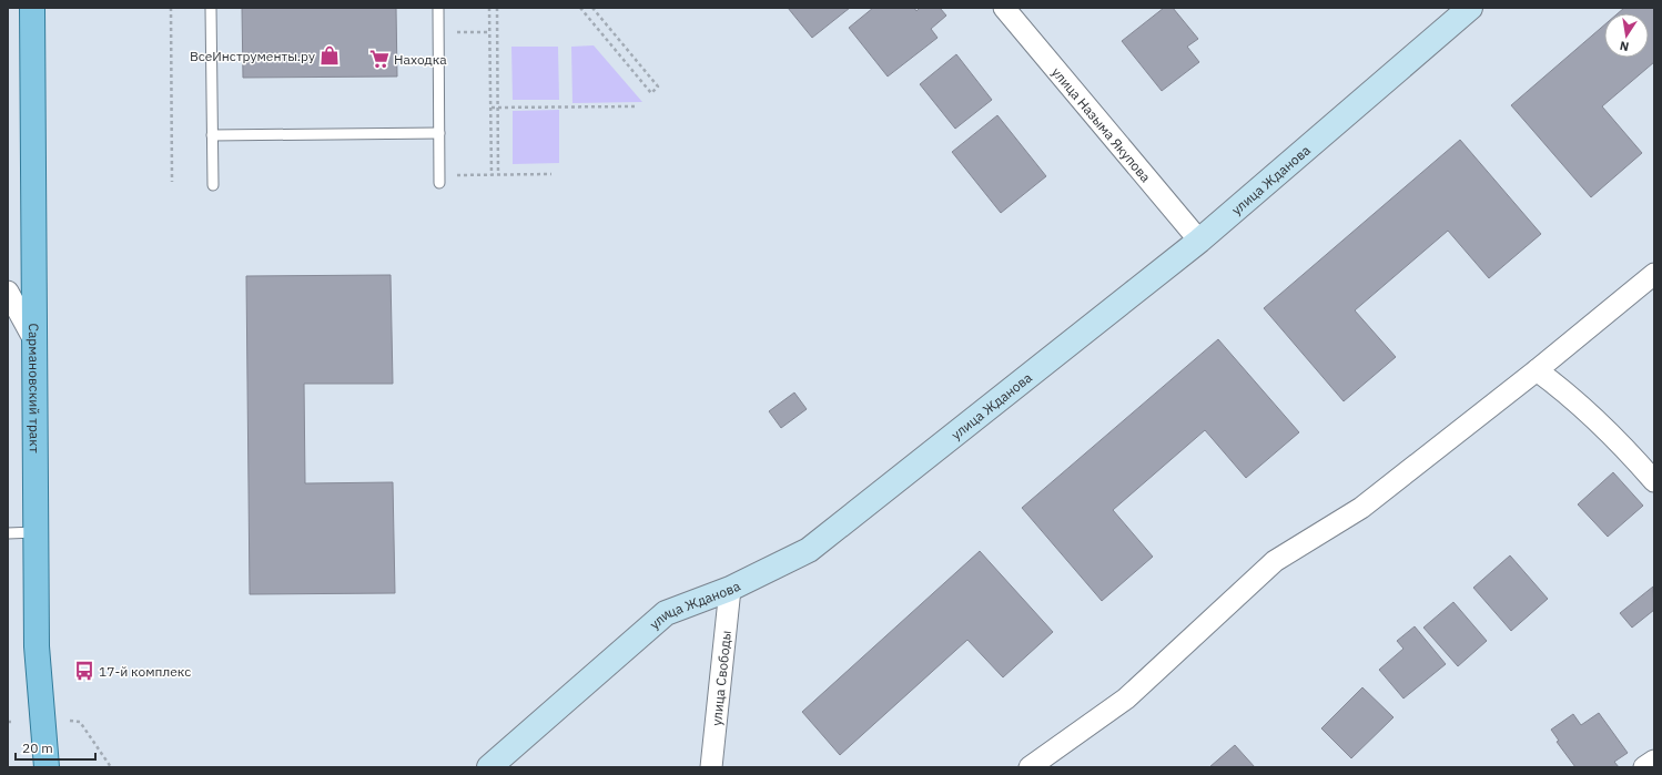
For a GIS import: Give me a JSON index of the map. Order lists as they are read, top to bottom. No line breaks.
{"streets":{"main road":["Сармановский тракт"],"street":["улица Назыма Якупова","улица Жданова","улица Свободы"]},"crossings":[["улица Назыма Якупова","улица Жданова"],["улица Жданова","улица Свободы"]],"places":{"shop":["ВсеИнструменты.ру"],"supermarket":["Находка"],"bus stop":["17-й комплекс"]},"scale_bar":"20 m","north":"bottom"}
